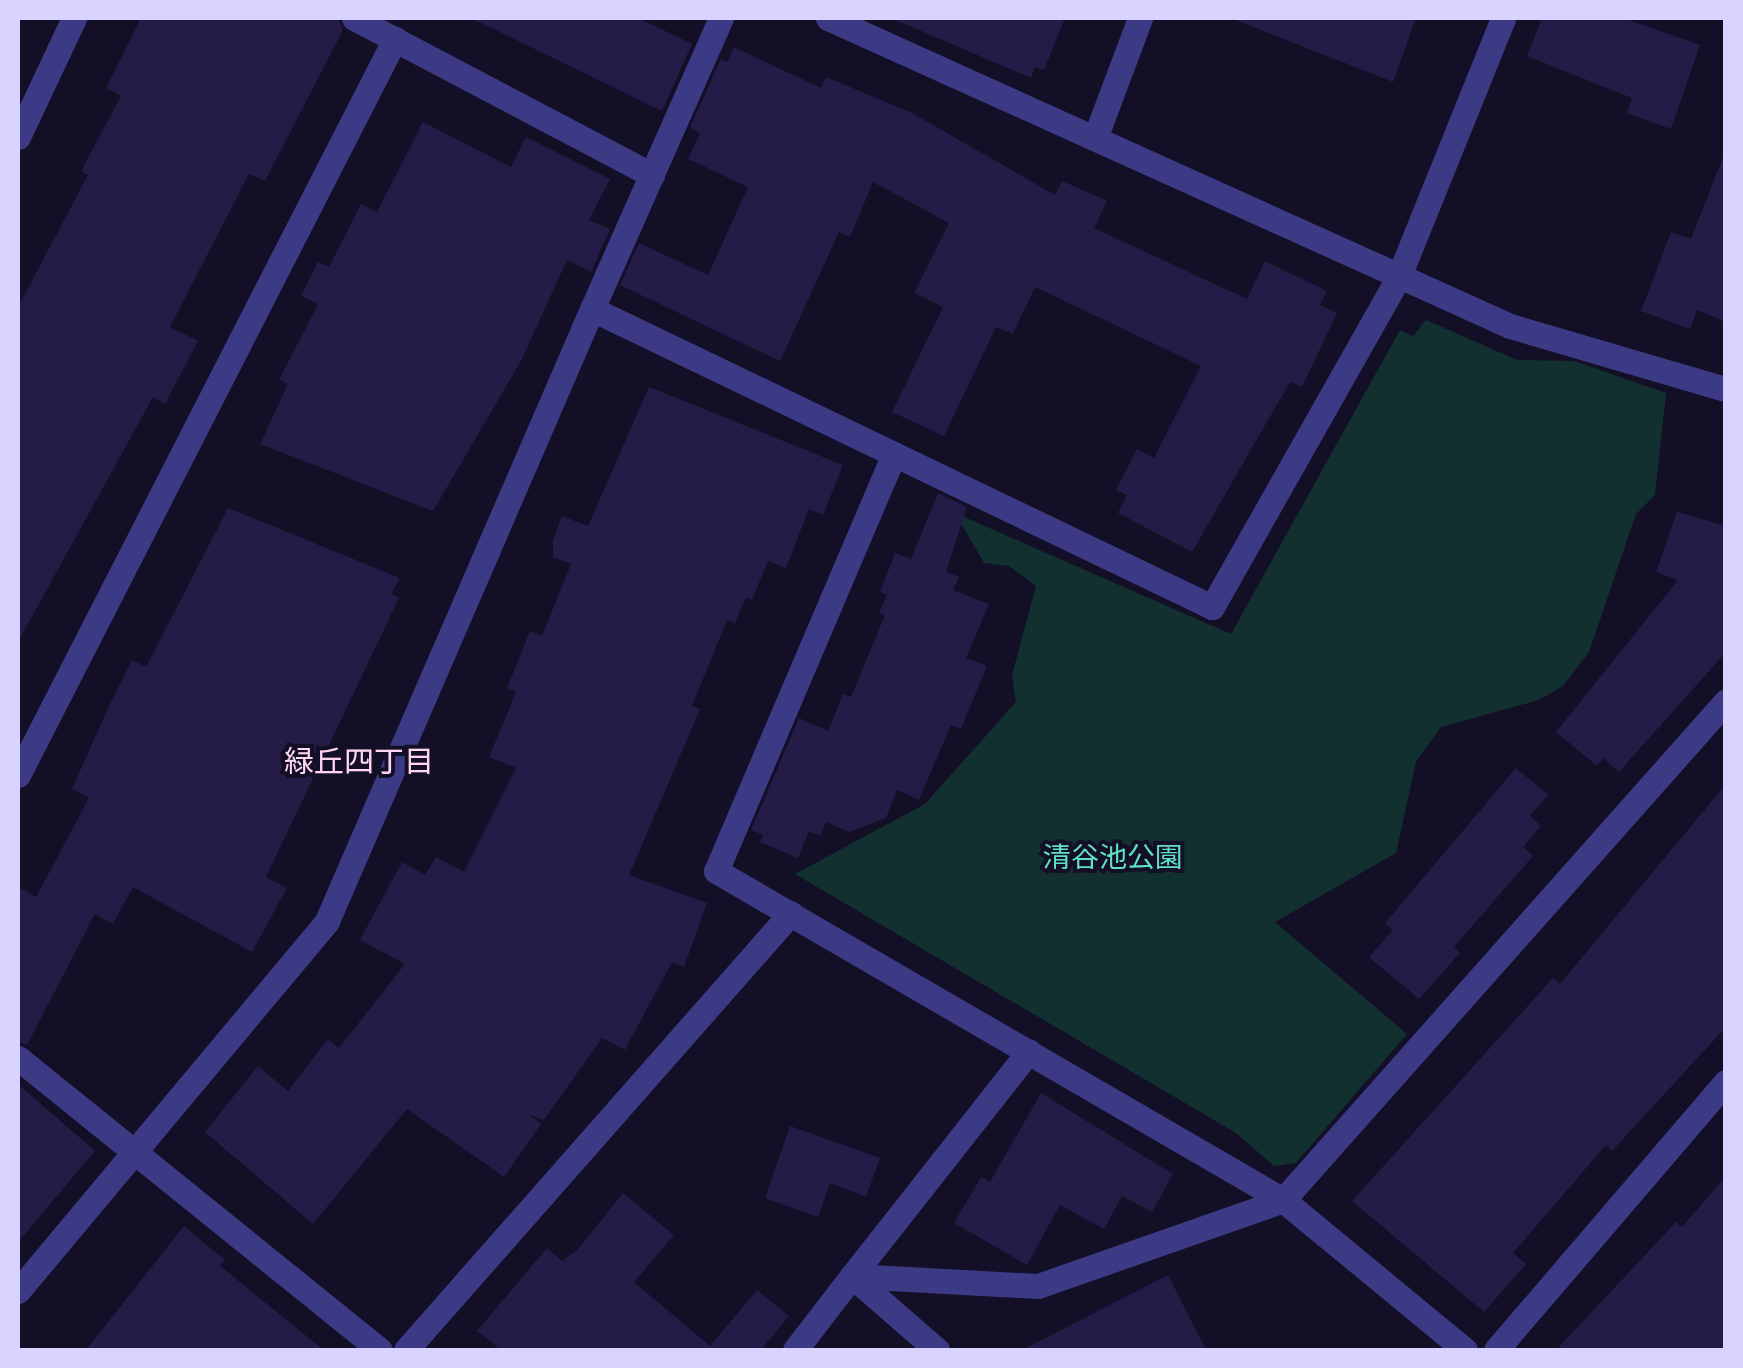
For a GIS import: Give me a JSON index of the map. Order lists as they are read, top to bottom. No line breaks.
{"districts":["緑丘四丁目"],"parks":["清谷池公園"]}
